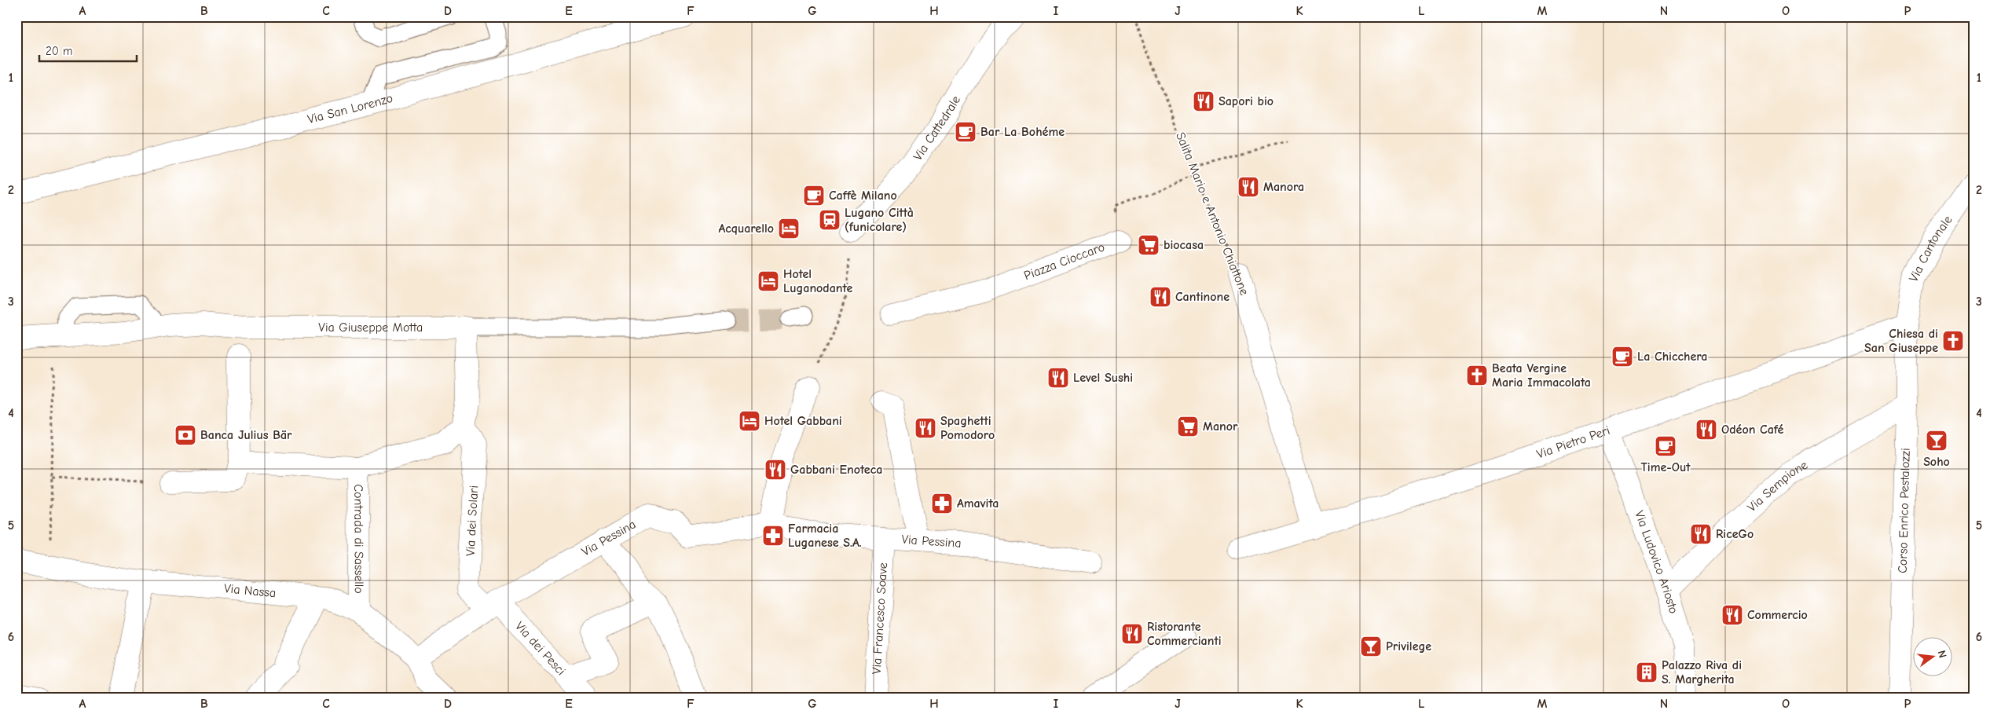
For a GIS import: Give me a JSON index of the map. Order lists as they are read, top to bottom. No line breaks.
{"streets":{"street":["Via San Lorenzo","Via Cattedrale","Salita Mario e Antonio Chiattone","Via Cantonale","Piazza Cioccaro","Via Giuseppe Motta","Via Pietro Peri","Via Sempione","Corso Enrico Pestalozzi","Via dei Solari","Via Pessina","Contrada di Sassello","Via Ludovico Ariosto","Via Nassa","Via Francesco Soave","Via dei Pesci"]},"crossings":[["Salita Mario e Antonio Chiattone","Piazza Cioccaro"],["Salita Mario e Antonio Chiattone","Via Pietro Peri"],["Via Cantonale","Via Pietro Peri"],["Via Cantonale","Corso Enrico Pestalozzi"],["Via Pietro Peri","Corso Enrico Pestalozzi"],["Via Pietro Peri","Via Ludovico Ariosto"],["Via Sempione","Corso Enrico Pestalozzi"],["Via Sempione","Via Ludovico Ariosto"],["Via dei Solari","Via Pessina"],["Via dei Solari","Contrada di Sassello"],["Via dei Solari","Via dei Pesci"],["Via Pessina","Via Nassa"],["Via Pessina","Via Francesco Soave"],["Via Pessina","Via dei Pesci"],["Contrada di Sassello","Via Nassa"]],"places":{"restaurant":["Sapori bio","Manora","Cantinone","Level Sushi","Spaghetti Pomodoro","Odéon Café","Gabbani Enoteca","RiceGo","Commercio","Ristorante Commercianti"],"cafe":["Bar La Bohéme","Caffè Milano","La Chicchera","Time-Out"],"station":["Lugano Città (funicolare)"],"hotel":["Acquarello","Hotel Luganodante","Hotel Gabbani"],"supermarket":["biocasa","Manor"],"church":["Chiesa di San Giuseppe","Beata Vergine Maria Immacolata"],"bank":["Banca Julius Bär"],"bar":["Soho","Privilege"],"pharmacy":["Amavita","Farmacia Luganese S.A."],"building":["Palazzo Riva di S. Margherita"]},"scale_bar":"20 m","north":"right","grid":{"columns":["A","B","C","D","E","F","G","H","I","J","K","L","M","N","O","P"],"rows":["1","2","3","4","5","6"]}}
